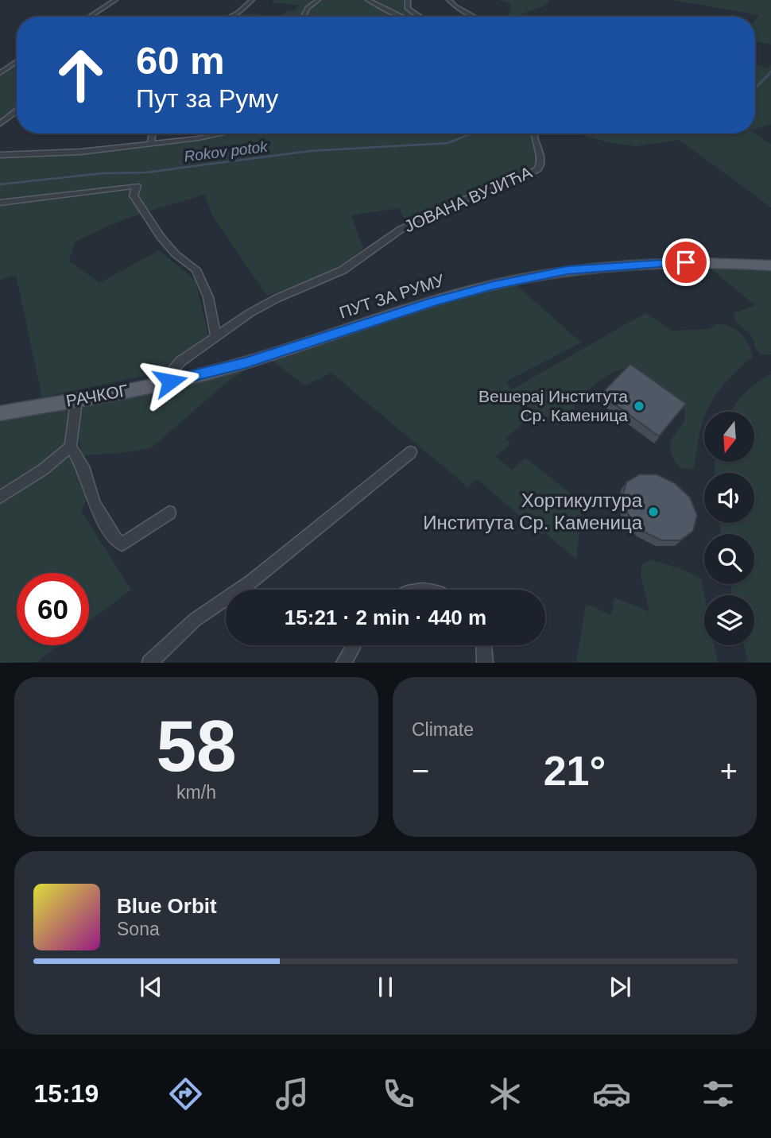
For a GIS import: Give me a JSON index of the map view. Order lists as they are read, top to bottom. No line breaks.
{"streets":{"main road":["ПУТ ЗА РУМУ","РАЧКОГ"],"street":["ЈОВАНА ВУЈИЋА"]},"crossings":[["ЈОВАНА ВУЈИЋА","РАЧКОГ"],["ПУТ ЗА РУМУ","РАЧКОГ"]],"water":["Rokov potok"],"places":["Вешерај Института Ср. Каменица","Хортикултура Института Ср. Каменица"],"north":"bottom","page":{"turn":["60 m","Пут за Руму"],"limit":"60","trip":"15:21 · 2 min · 440 m","tile":[["58","km/h"],"Climate"],"heat":["−","21°","+"],"song":["Blue Orbit","Sona"],"tabs":"15:19"}}
